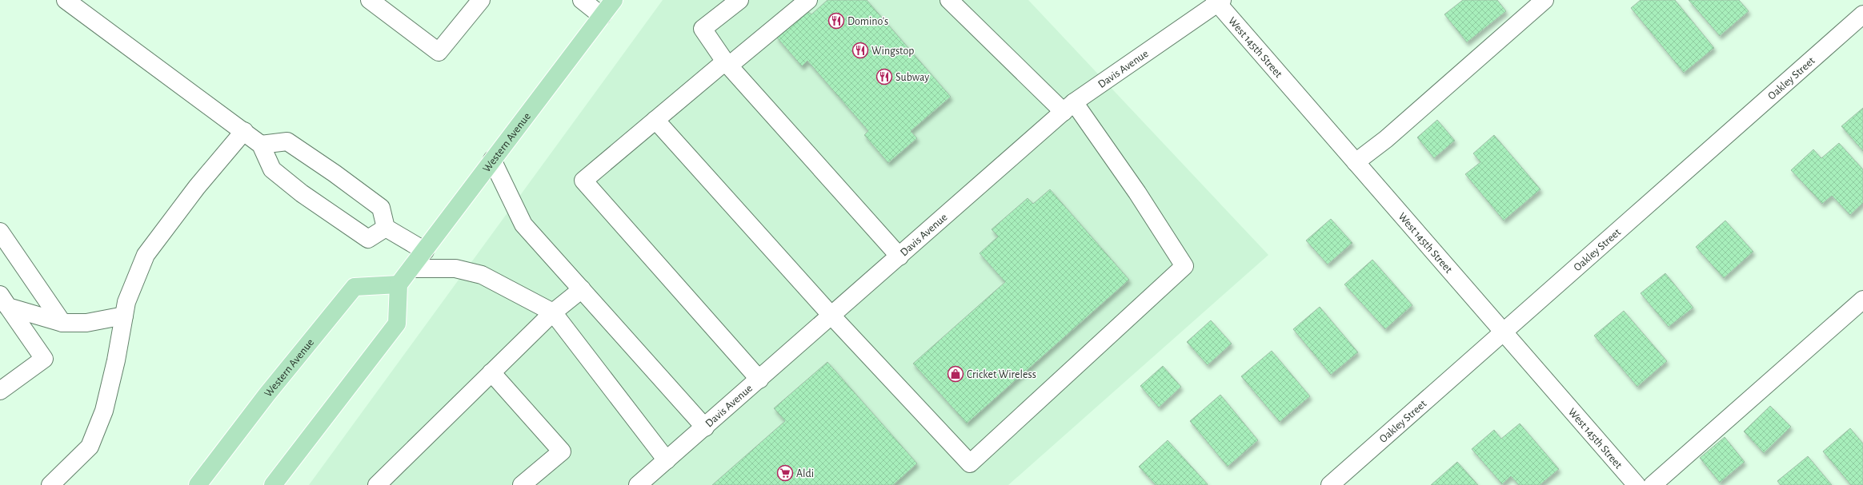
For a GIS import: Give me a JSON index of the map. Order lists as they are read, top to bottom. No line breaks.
{"streets":{"main road":["Western Avenue"],"street":["West 145th Street","Davis Avenue","Oakley Street"]},"crossings":[["West 145th Street","Davis Avenue"],["West 145th Street","Oakley Street"]],"places":{"restaurant":["Domino's","Wingstop","Subway"],"shop":["Cricket Wireless"],"supermarket":["Aldi"]}}
